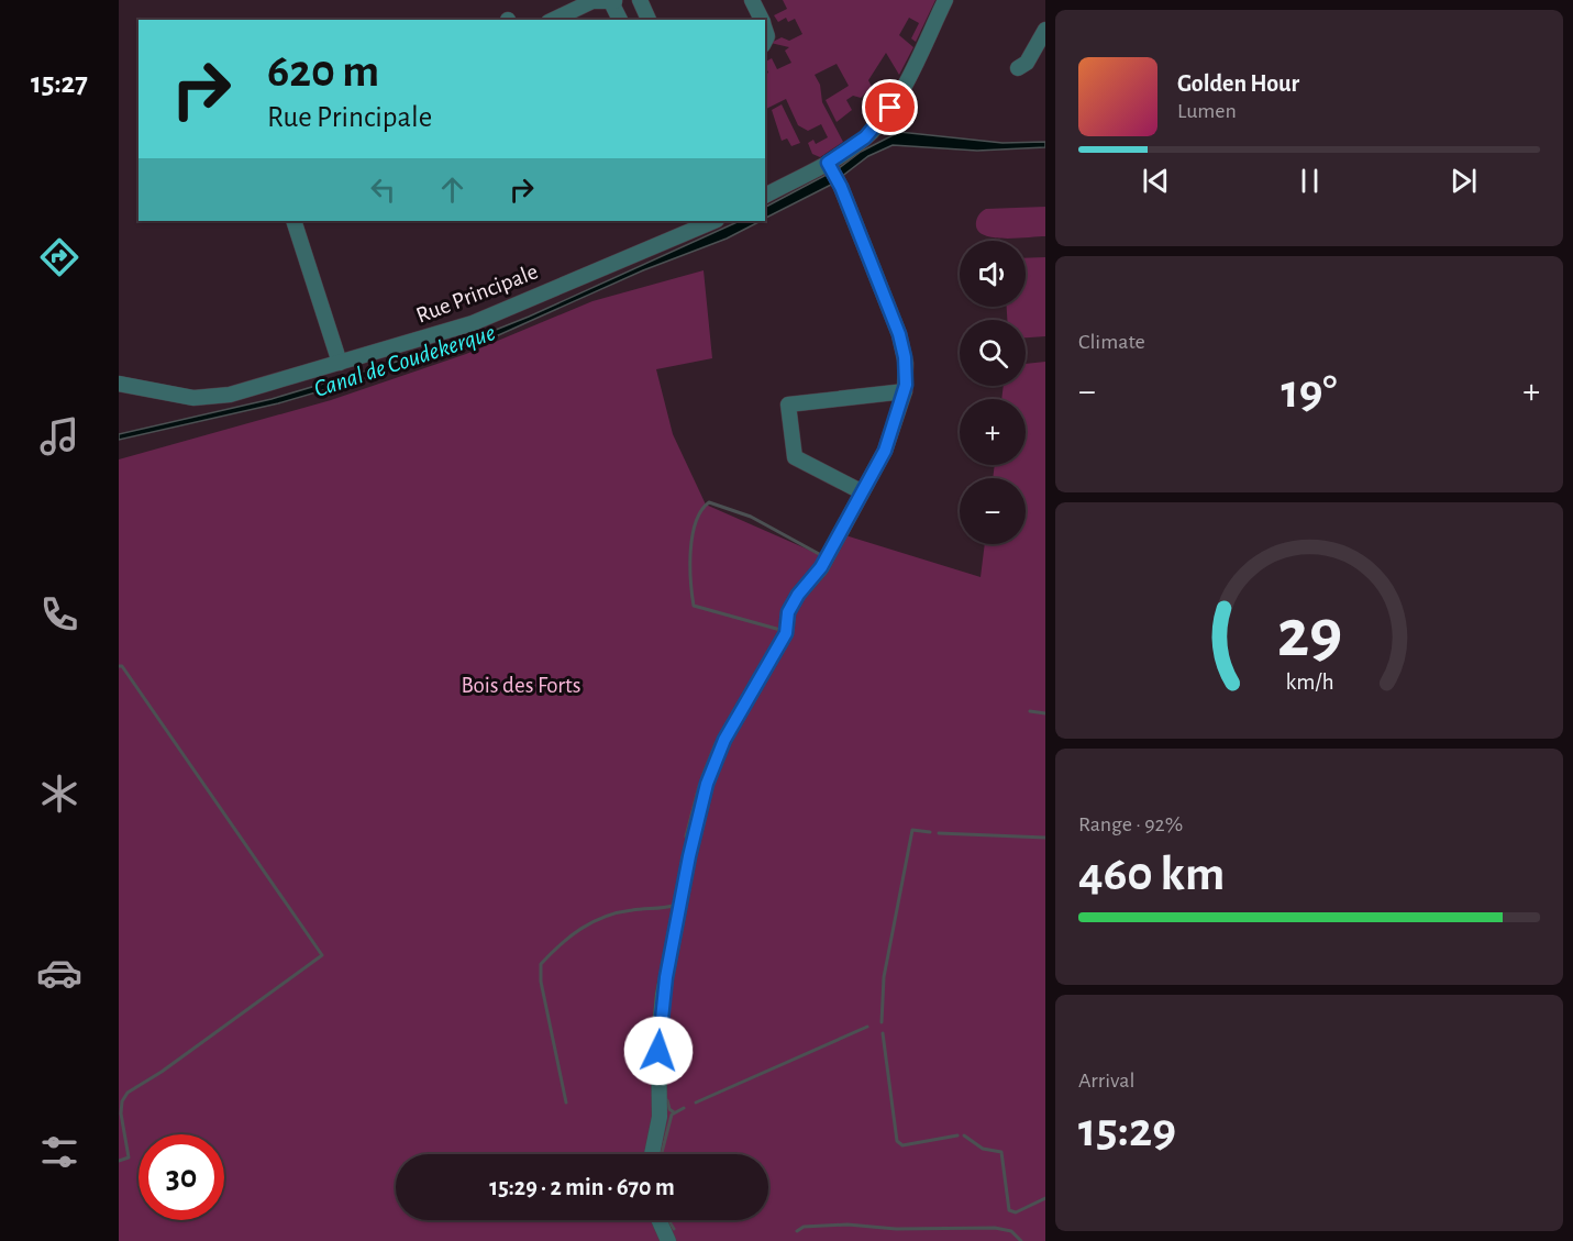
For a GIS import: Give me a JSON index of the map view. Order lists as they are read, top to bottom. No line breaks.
{"streets":{"street":["Rue Principale"]},"water":["Canal de Coudekerque"],"parks":["Bois des Forts"],"page":{"tabs":"15:27","turn":["620 m","Rue Principale"],"song":["Golden Hour","Lumen"],"map_buttons":["+","−"],"tile":["Climate",["Range · 92%","460 km"],["Arrival","15:29"]],"heat":["−","19°","+"],"limit":"30","trip":"15:29 · 2 min · 670 m","gauge":["29","km/h"]}}
